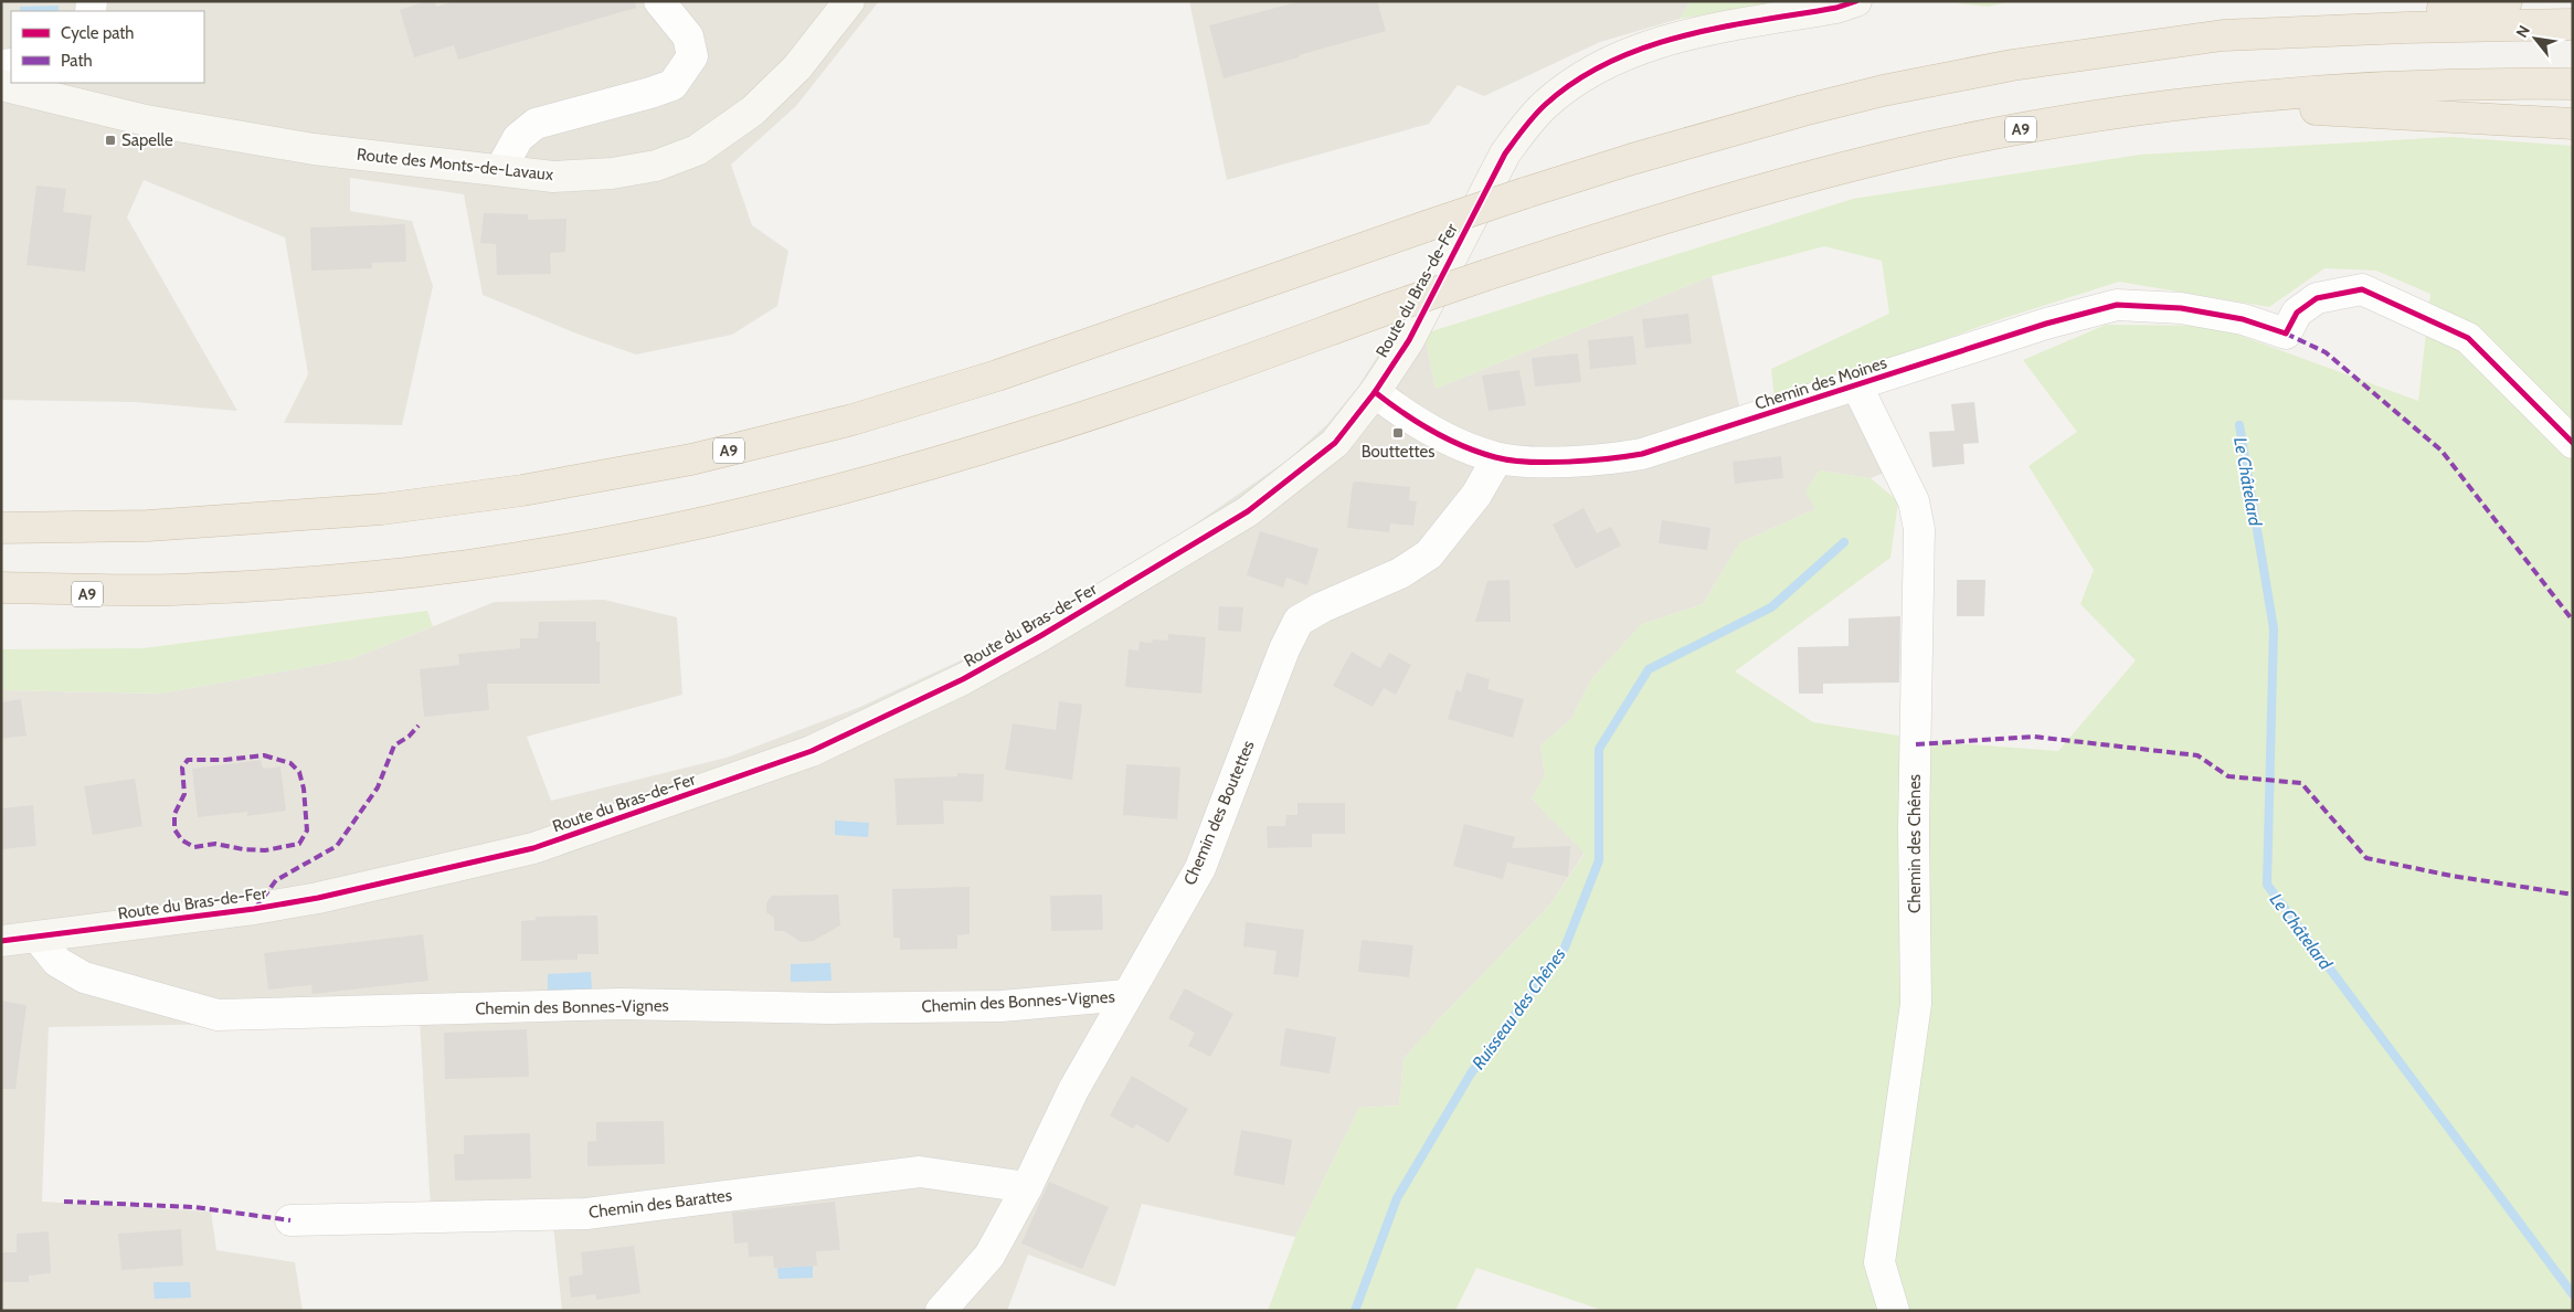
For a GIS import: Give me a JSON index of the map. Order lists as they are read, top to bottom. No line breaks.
{"streets":{"highway":["A9"],"street":["Route des Monts-de-Lavaux","Route du Bras-de-Fer","Chemin des Moines","Chemin des Boutettes","Chemin des Chênes","Chemin des Bonnes-Vignes","Chemin des Barattes"]},"crossings":[["Route du Bras-de-Fer","Chemin des Moines"],["Route du Bras-de-Fer","Chemin des Bonnes-Vignes"],["Chemin des Moines","Chemin des Boutettes"],["Chemin des Moines","Chemin des Chênes"],["Chemin des Boutettes","Chemin des Bonnes-Vignes"],["Chemin des Boutettes","Chemin des Barattes"]],"water":["Le Châtelard","Ruisseau des Chênes"],"places":{"transit":["Sapelle","Bouttettes"]},"legend":["Cycle path","Path"],"north":"top left"}
